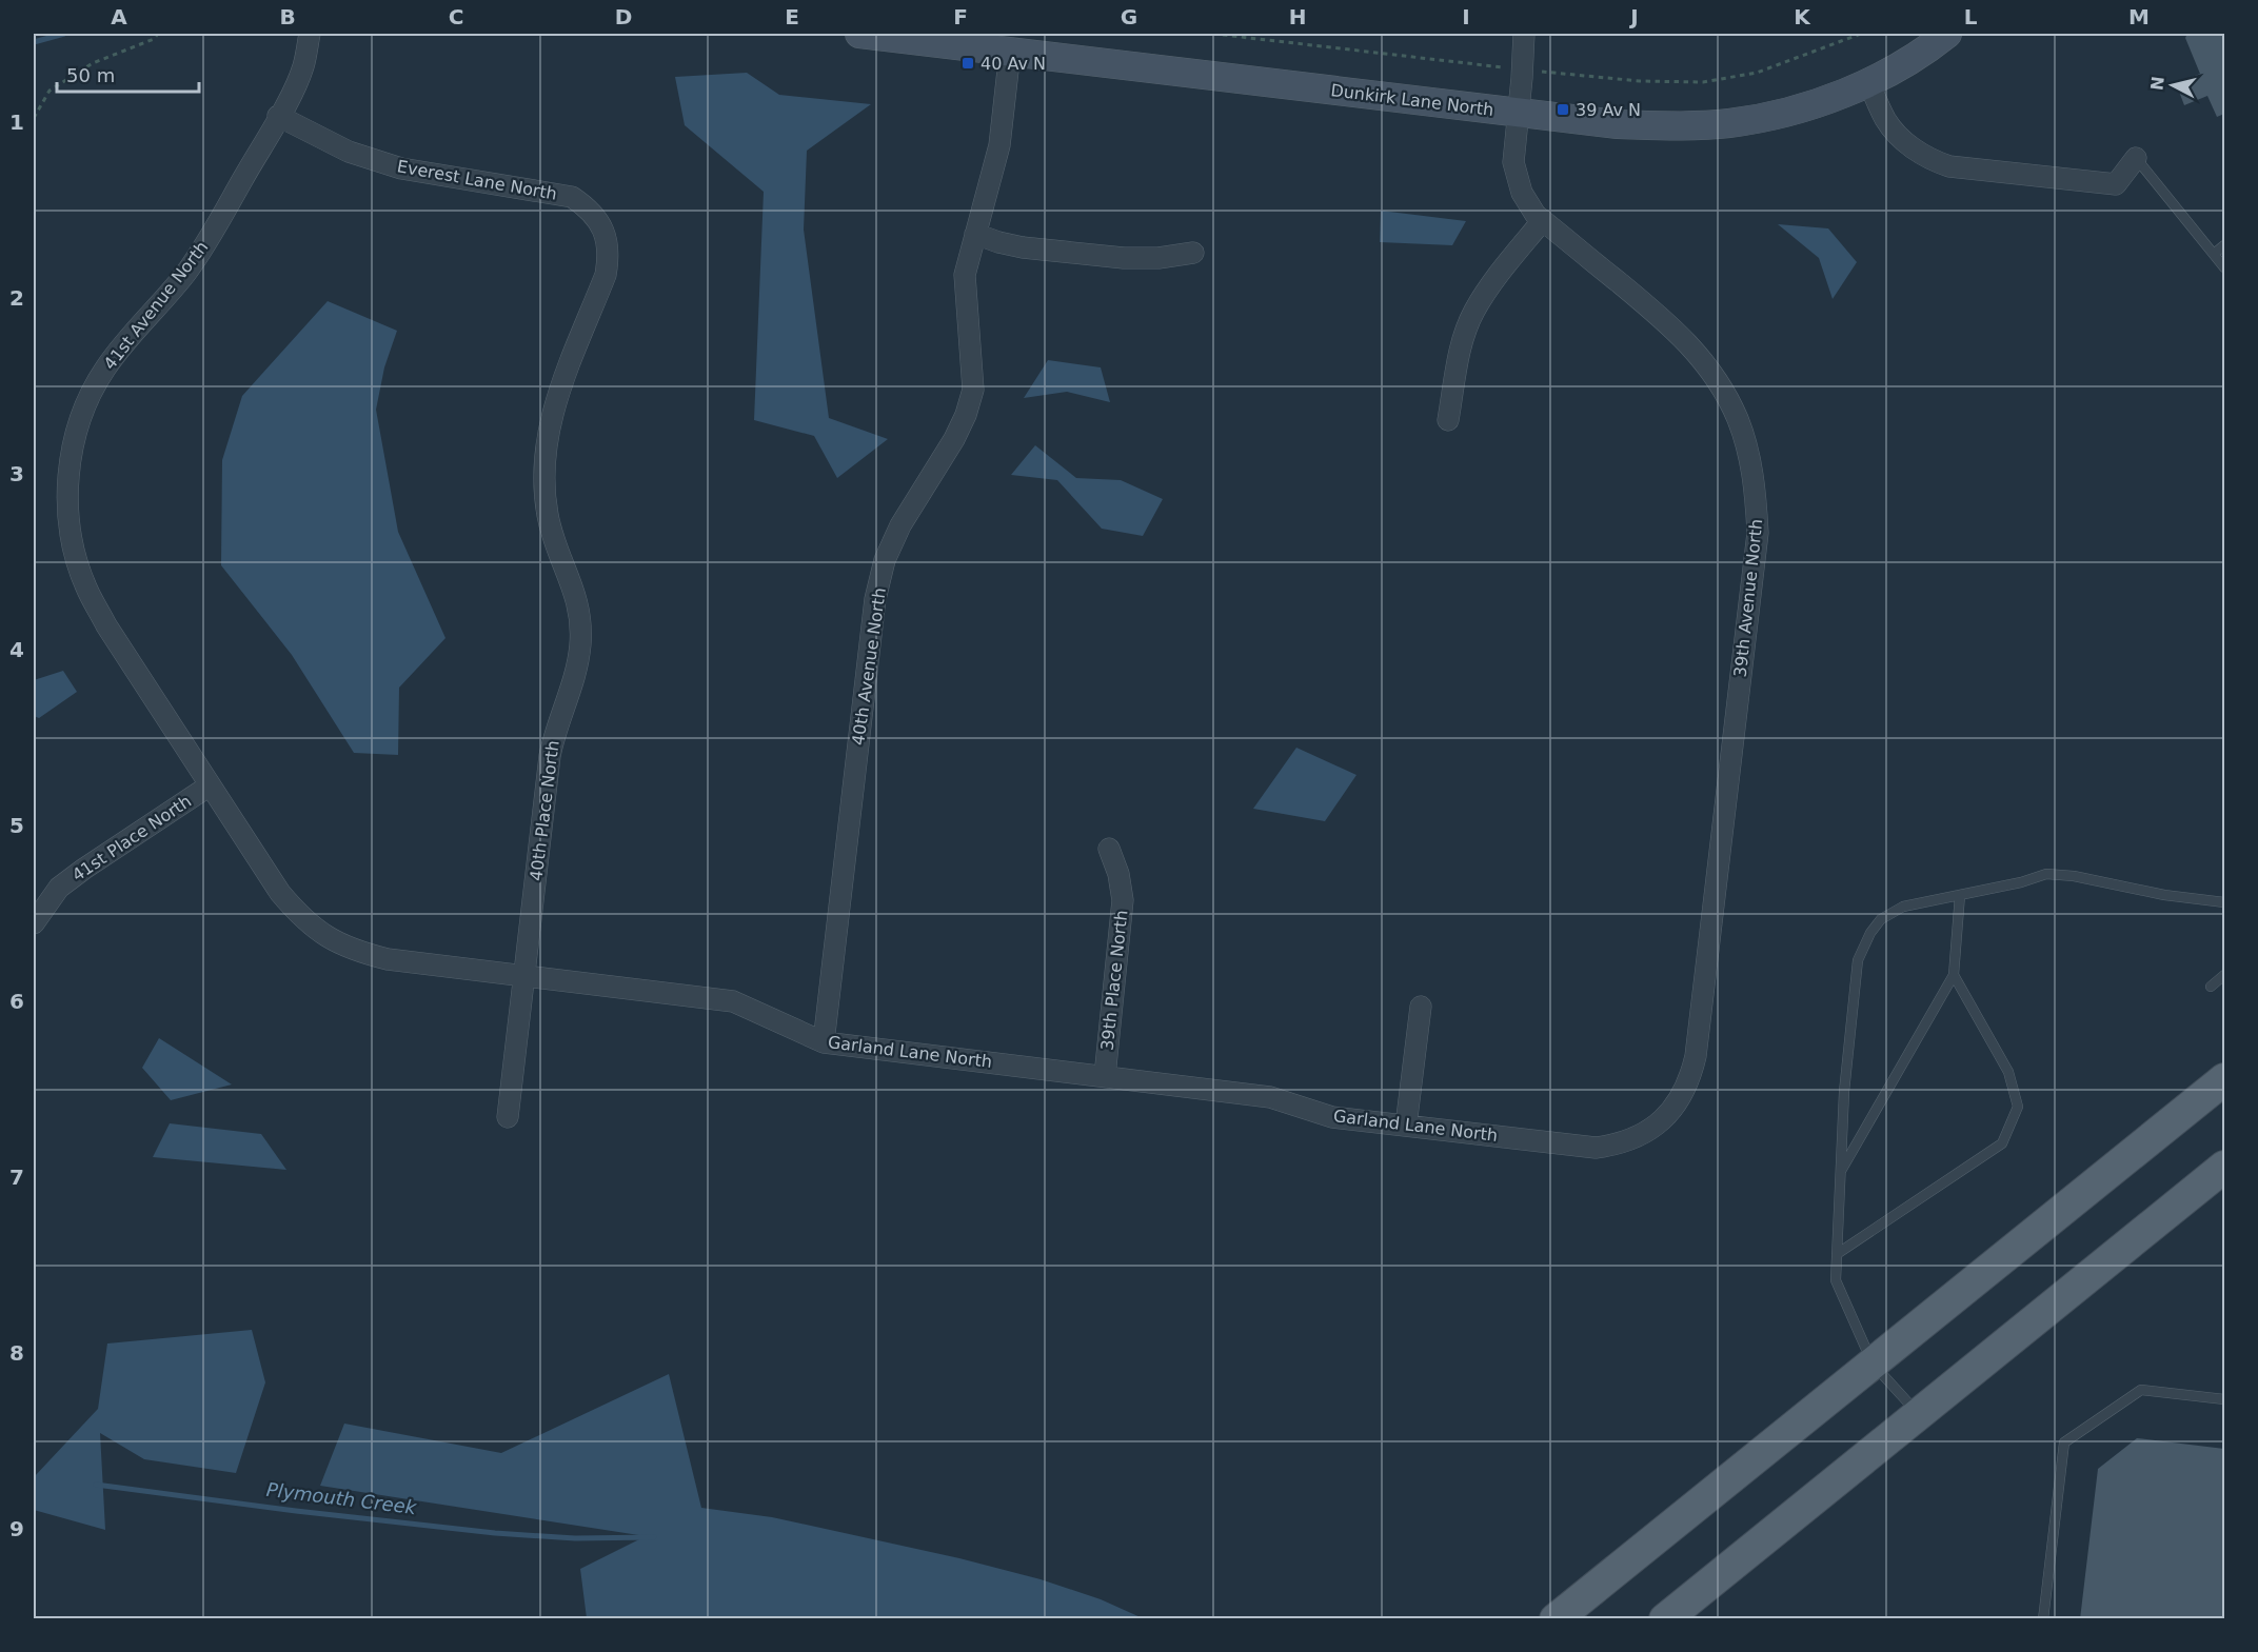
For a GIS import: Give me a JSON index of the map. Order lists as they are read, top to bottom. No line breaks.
{"streets":{"street":["Dunkirk Lane North","Everest Lane North","41st Avenue North","39th Avenue North","40th Avenue North","40th Place North","41st Place North","39th Place North","Garland Lane North"]},"crossings":[["Dunkirk Lane North","39th Avenue North"],["Dunkirk Lane North","40th Avenue North"],["Everest Lane North","41st Avenue North"],["Everest Lane North","40th Place North"],["41st Avenue North","41st Place North"],["41st Avenue North","Garland Lane North"],["39th Avenue North","Garland Lane North"],["40th Avenue North","Garland Lane North"],["40th Place North","Garland Lane North"],["41st Place North","Garland Lane North"],["39th Place North","Garland Lane North"]],"water":["Plymouth Creek"],"places":{"transit":["40 Av N","39 Av N"]},"scale_bar":"50 m","north":"left","grid":{"columns":["A","B","C","D","E","F","G","H","I","J","K","L","M"],"rows":["1","2","3","4","5","6","7","8","9"]}}
